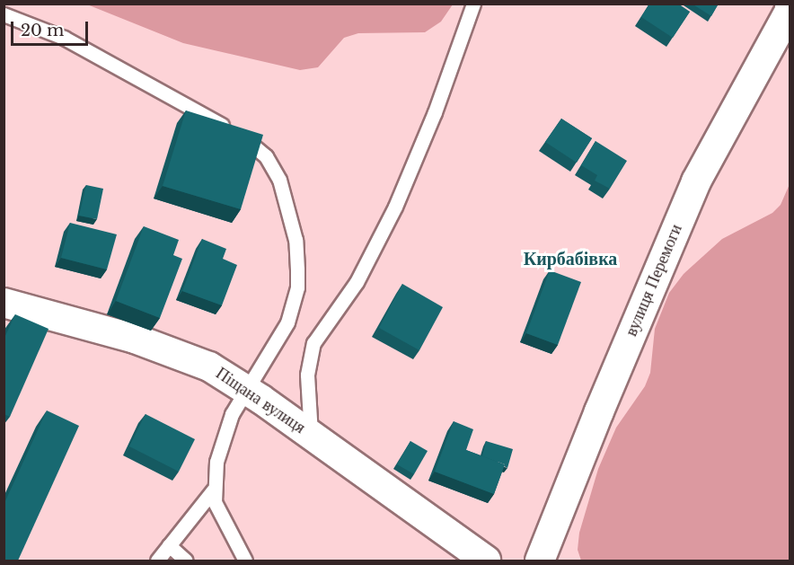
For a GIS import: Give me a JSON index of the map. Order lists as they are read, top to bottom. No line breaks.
{"streets":{"street":["вулиця Перемоги","Піщана вулиця"]},"districts":["Кирбабівка"],"scale_bar":"20 m"}
